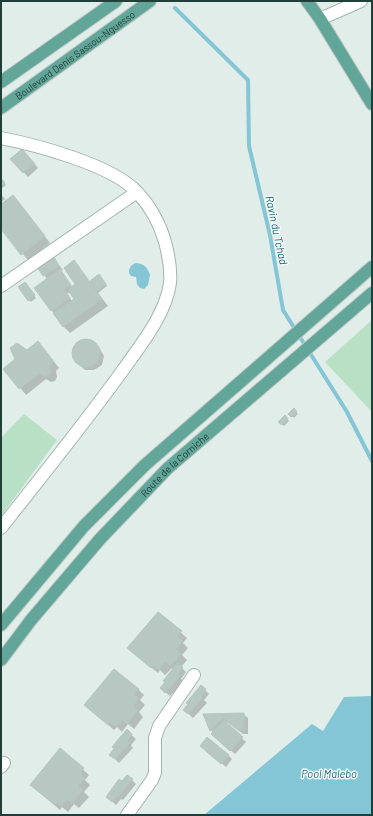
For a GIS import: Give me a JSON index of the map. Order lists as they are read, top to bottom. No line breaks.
{"streets":{"main road":["Boulevard Denis Sassou-Nguesso","Route de la Corniche"]},"water":["Ravin du Tchad","Pool Malebo"]}
